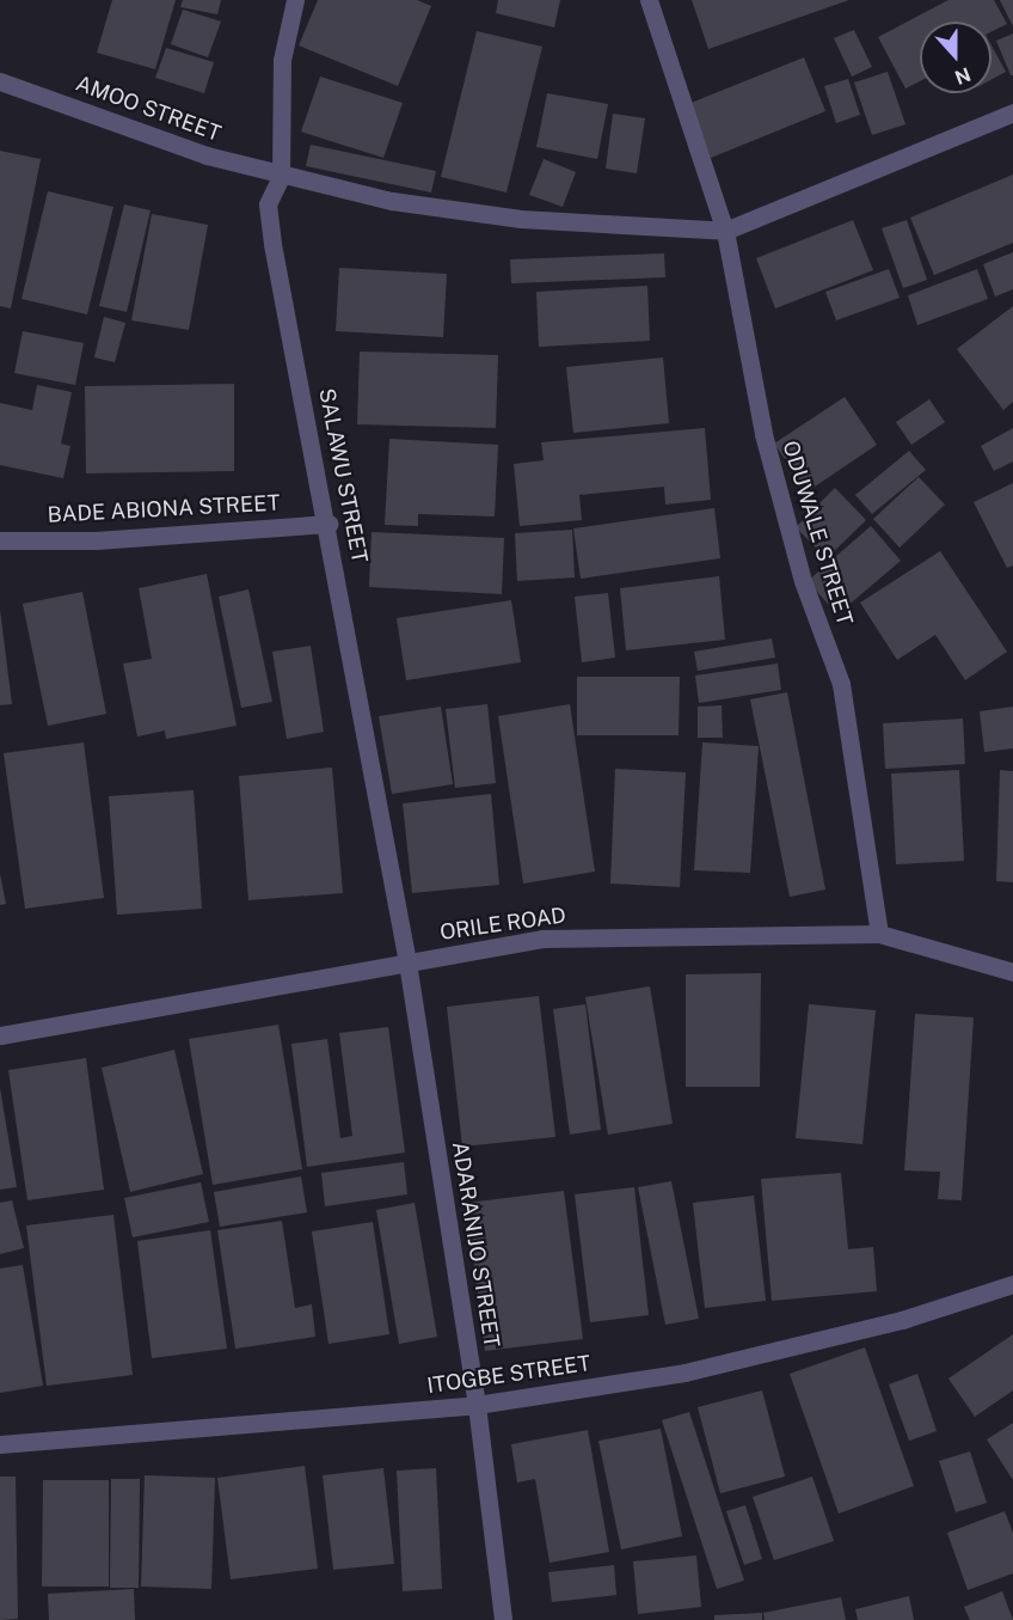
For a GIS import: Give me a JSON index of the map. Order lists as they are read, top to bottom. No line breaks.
{"streets":{"street":["AMOO STREET","SALAWU STREET","BADE ABIONA STREET","ODUWALE STREET","ORILE ROAD","ADARANIJO STREET","ITOGBE STREET"]},"crossings":[["AMOO STREET","SALAWU STREET"],["AMOO STREET","ODUWALE STREET"],["SALAWU STREET","BADE ABIONA STREET"],["SALAWU STREET","ORILE ROAD"],["SALAWU STREET","ADARANIJO STREET"],["ODUWALE STREET","ORILE ROAD"],["ORILE ROAD","ADARANIJO STREET"],["ADARANIJO STREET","ITOGBE STREET"]],"north":"bottom"}
